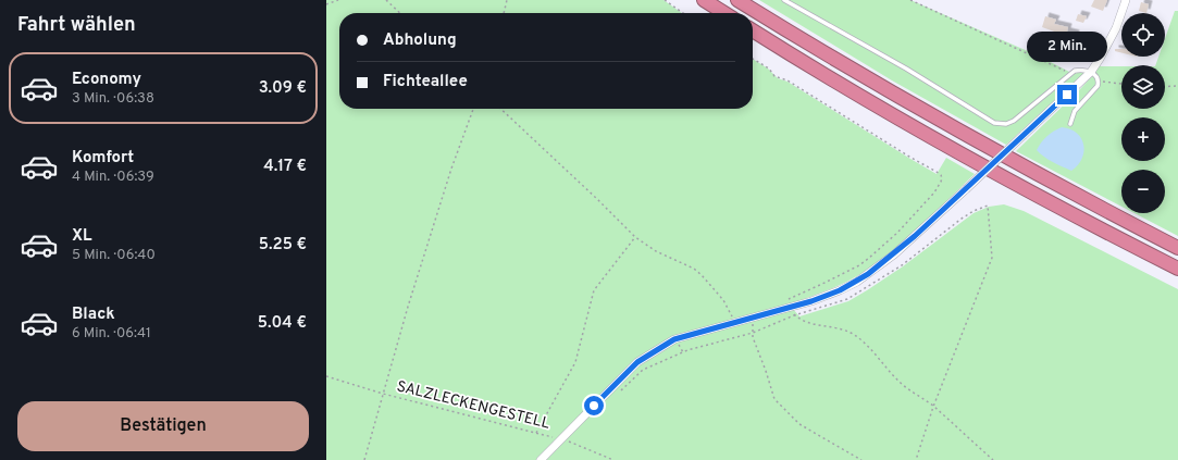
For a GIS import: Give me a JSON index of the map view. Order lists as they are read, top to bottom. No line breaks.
{"streets":{"path":["SALZLECKENGESTELL"]},"page":{"heading":"Fahrt wählen","map_buttons":["+","−"],"banner":["Abholung","Fichteallee"],"bubble":"2 Min.","list":[{"name":"Economy","note":"3 Min. · 06:38","value":"3.09 €"},{"name":"Komfort","note":"4 Min. · 06:39","value":"4.17 €"},{"name":"XL","note":"5 Min. · 06:40","value":"5.25 €"},{"name":"Black","note":"6 Min. · 06:41","value":"5.04 €"}],"buttons":"Bestätigen"}}
